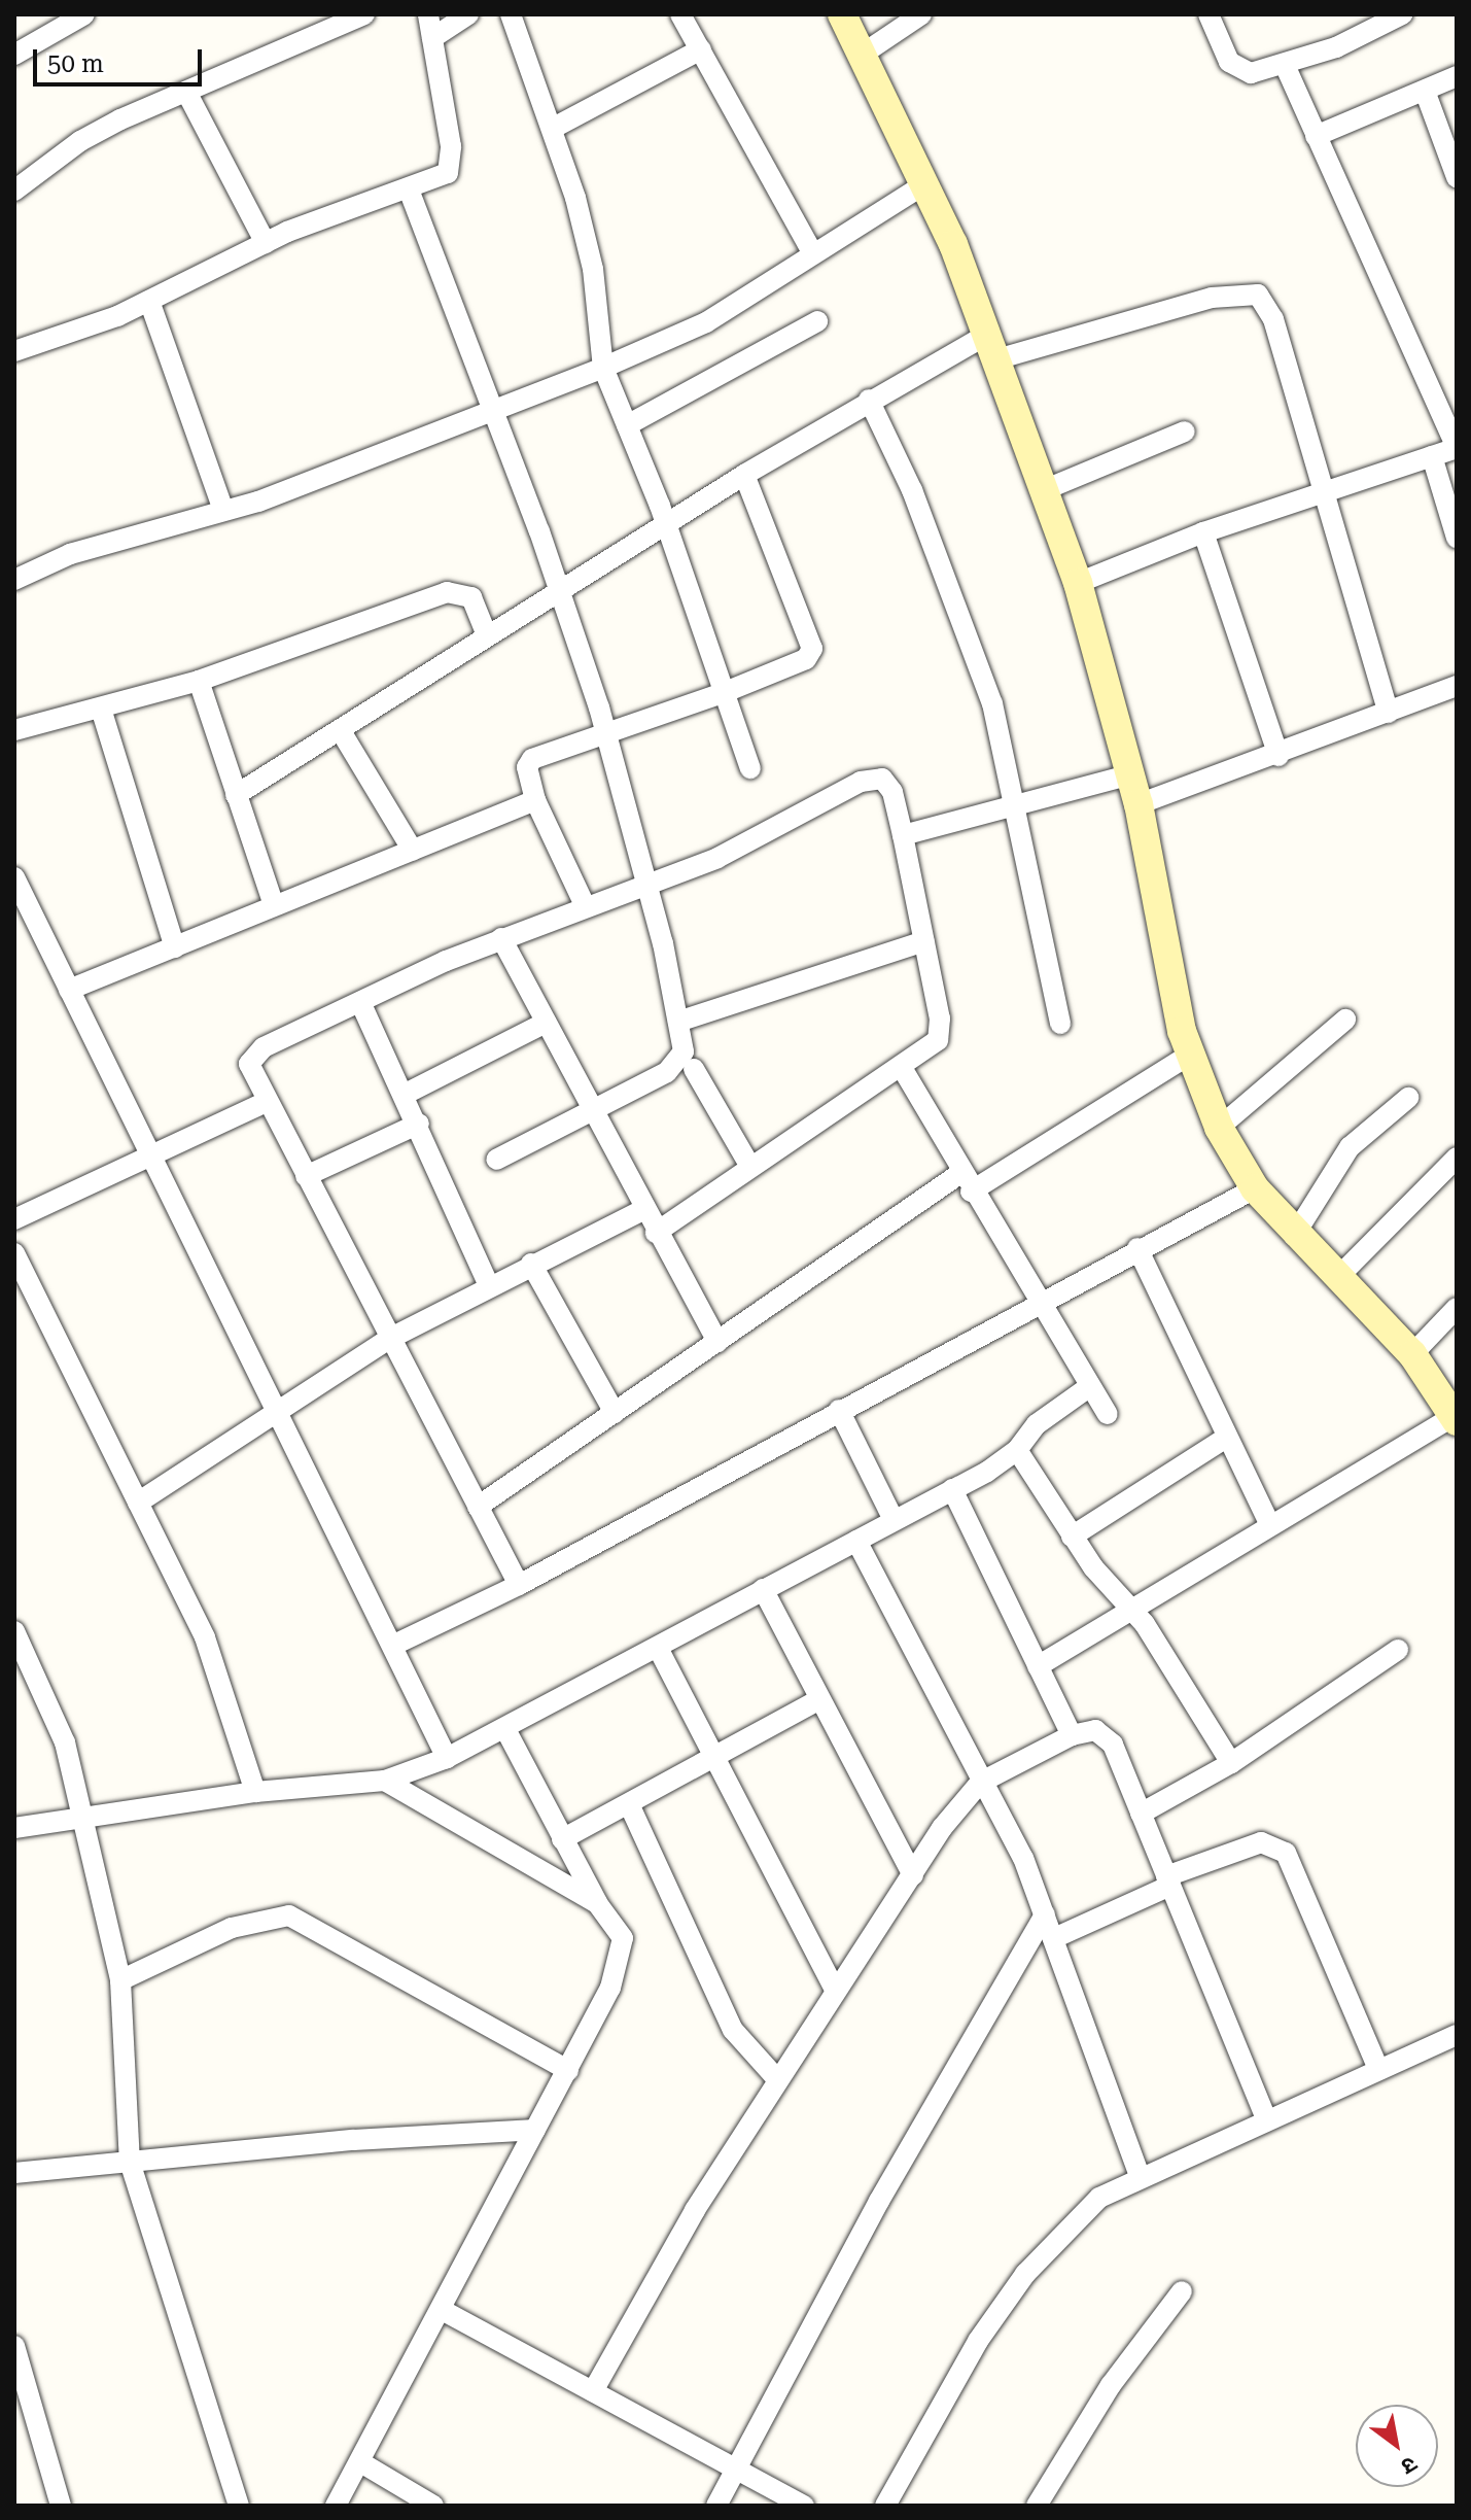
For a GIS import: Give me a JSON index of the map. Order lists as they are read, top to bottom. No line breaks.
{"scale_bar":"50 m","north":"bottom right"}
